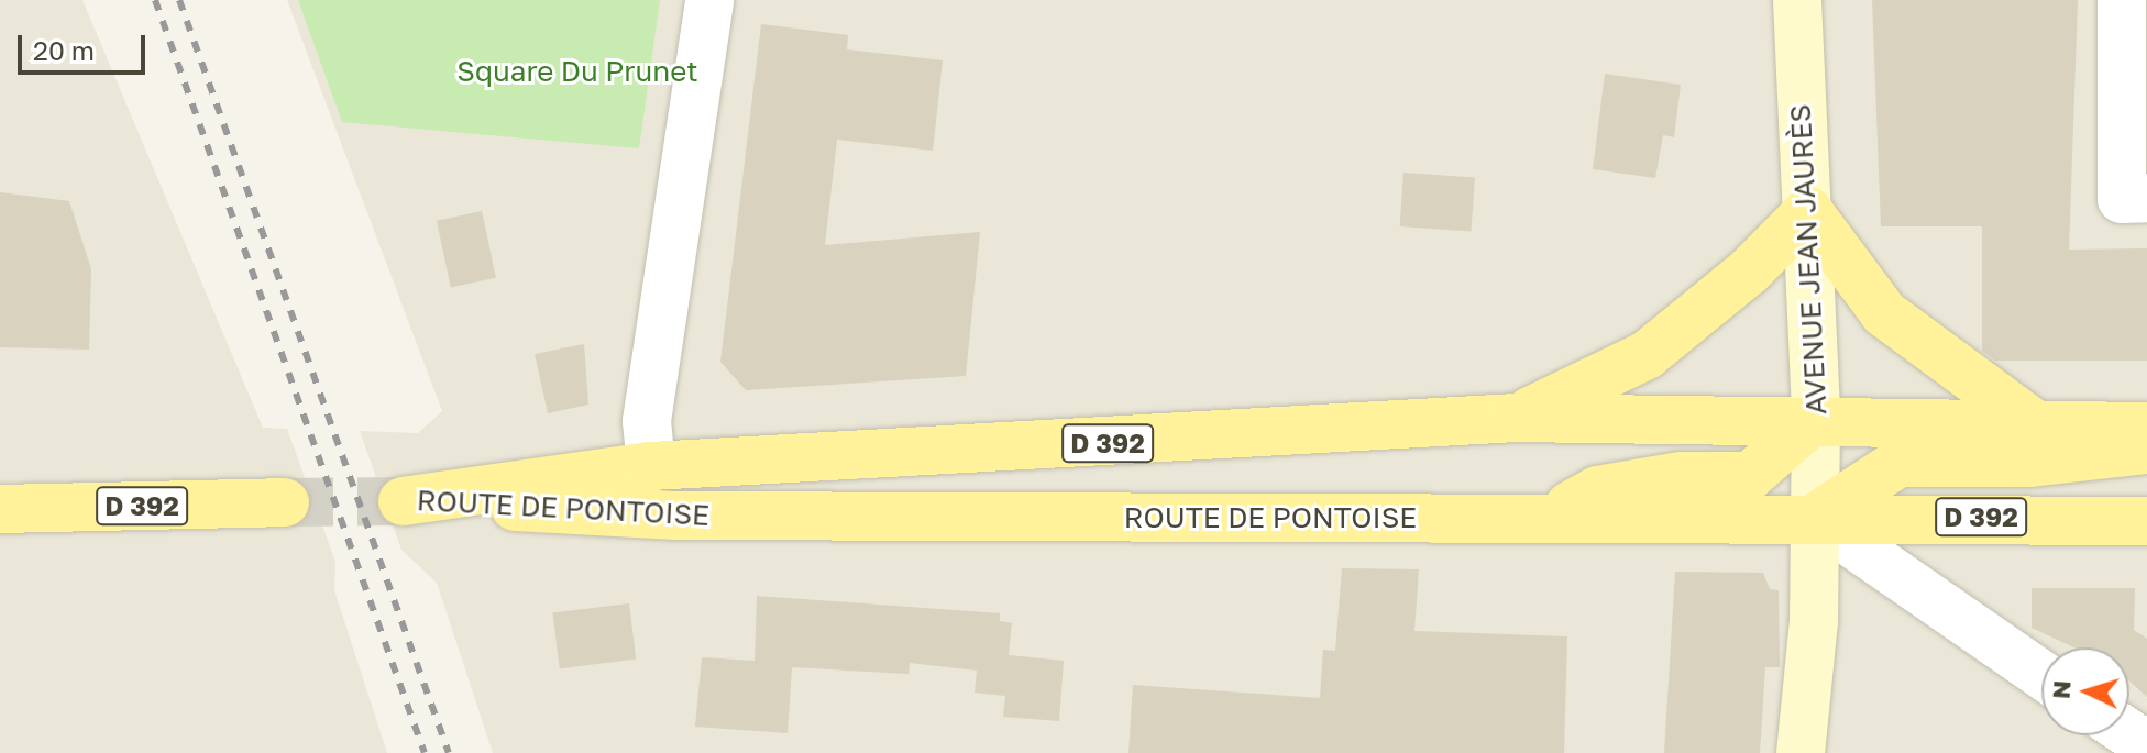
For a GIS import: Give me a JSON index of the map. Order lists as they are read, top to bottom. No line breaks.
{"streets":{"main road":["AVENUE JEAN JAURÈS","D 392","ROUTE DE PONTOISE"]},"crossings":[["AVENUE JEAN JAURÈS","D 392"],["AVENUE JEAN JAURÈS","ROUTE DE PONTOISE"],["D 392","ROUTE DE PONTOISE"]],"parks":["Square Du Prunet"],"scale_bar":"20 m","north":"left"}
